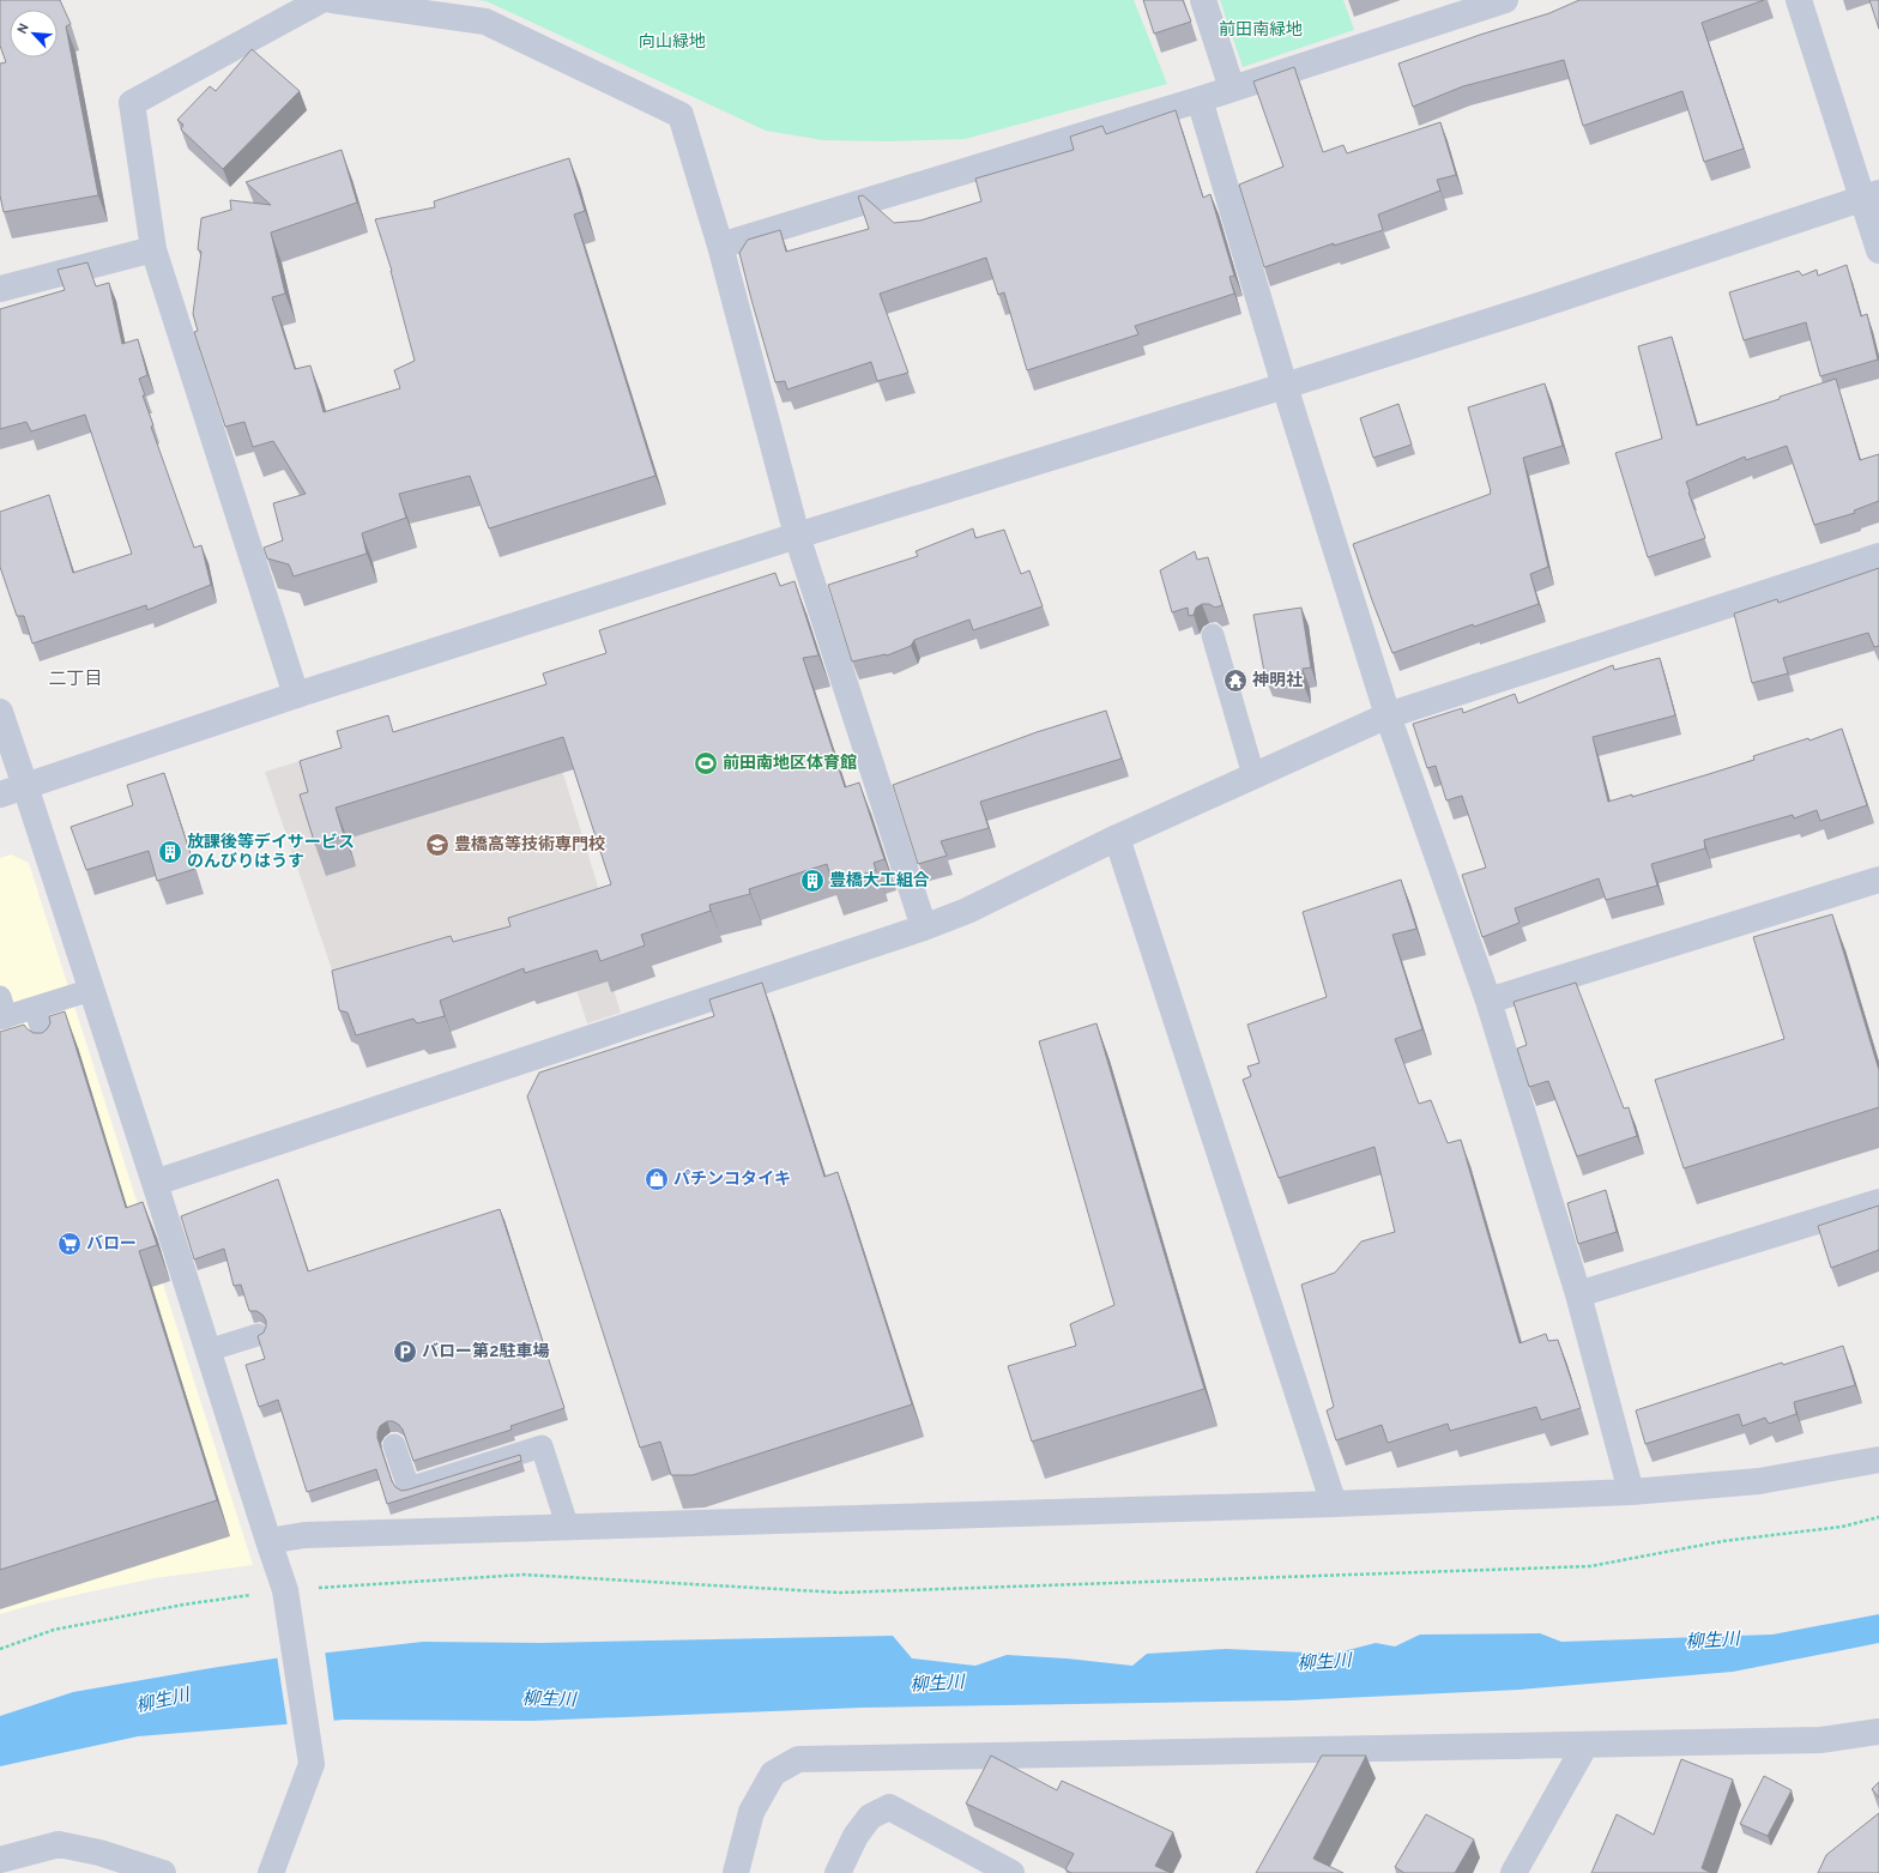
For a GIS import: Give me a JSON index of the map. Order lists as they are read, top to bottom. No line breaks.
{"districts":["二丁目"],"water":["柳生川"],"parks":["前田南緑地","向山緑地"],"places":{"temple":["神明社"],"sports":["前田南地区体育館"],"school or university":["豊橋高等技術専門校"],"building":["放課後等デイサービス のんびりはうす","豊橋大工組合"],"shop":["パチンコタイキ"],"supermarket":["バロー"],"parking":["バロー第2駐車場"]},"north":"top left"}
